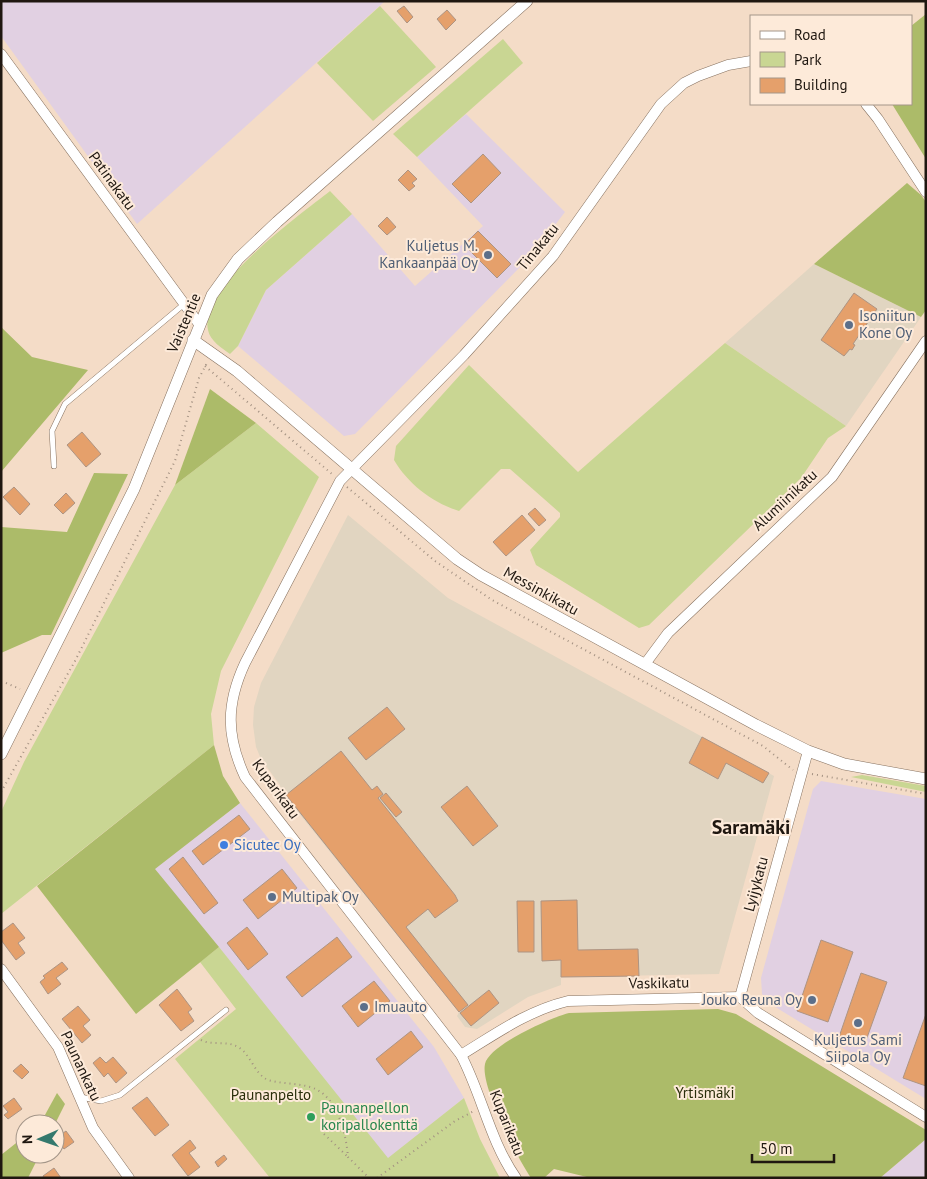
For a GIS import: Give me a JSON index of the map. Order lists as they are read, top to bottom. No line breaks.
{"streets":{"street":["Patinakatu","Tinakatu","Vaistentie","Alumiinikatu","Messinkikatu","Kuparikatu","Lyijykatu","Vaskikatu","Paunankatu"]},"crossings":[["Patinakatu","Vaistentie"],["Tinakatu","Messinkikatu"],["Tinakatu","Kuparikatu"],["Vaistentie","Messinkikatu"],["Alumiinikatu","Messinkikatu"],["Messinkikatu","Kuparikatu"],["Messinkikatu","Lyijykatu"],["Kuparikatu","Vaskikatu"],["Lyijykatu","Vaskikatu"]],"districts":["Saramäki"],"parks":["Yrtismäki","Paunanpelto"],"places":["Kuljetus M. Kankaanpää Oy","Isoniitun Kone Oy","Sicutec Oy","Multipak Oy","Jouko Reuna Oy","Imuauto","Kuljetus Sami Siipola Oy","Paunanpellon koripallokenttä"],"legend":["Road","Park","Building"],"scale_bar":"50 m","north":"left"}
